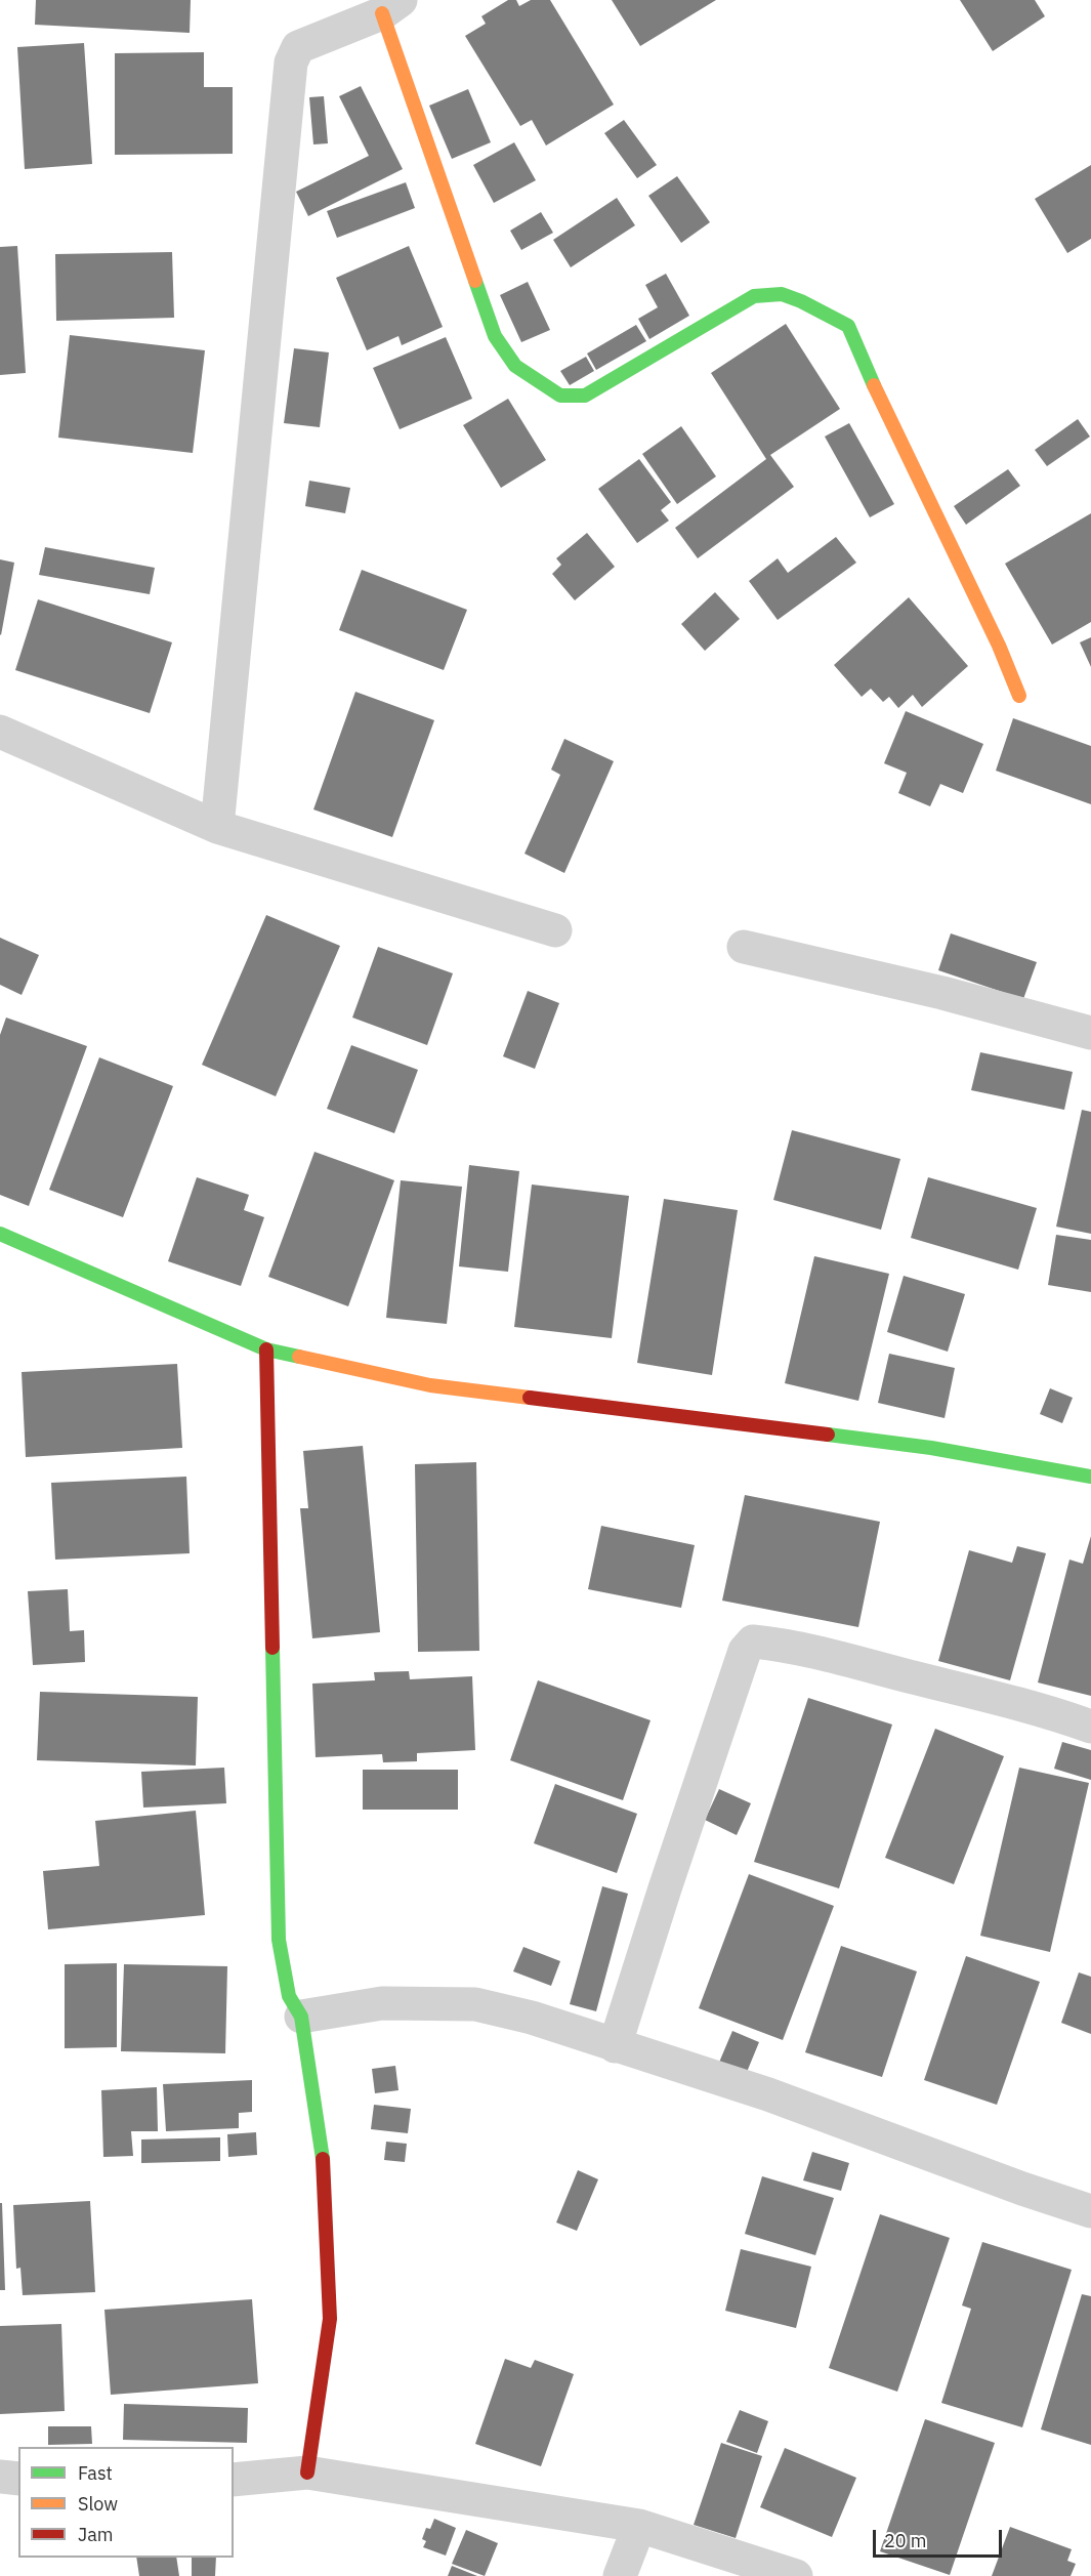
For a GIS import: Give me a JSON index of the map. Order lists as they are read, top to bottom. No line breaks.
{"legend":["Fast","Slow","Jam"],"scale_bar":"20 m"}
